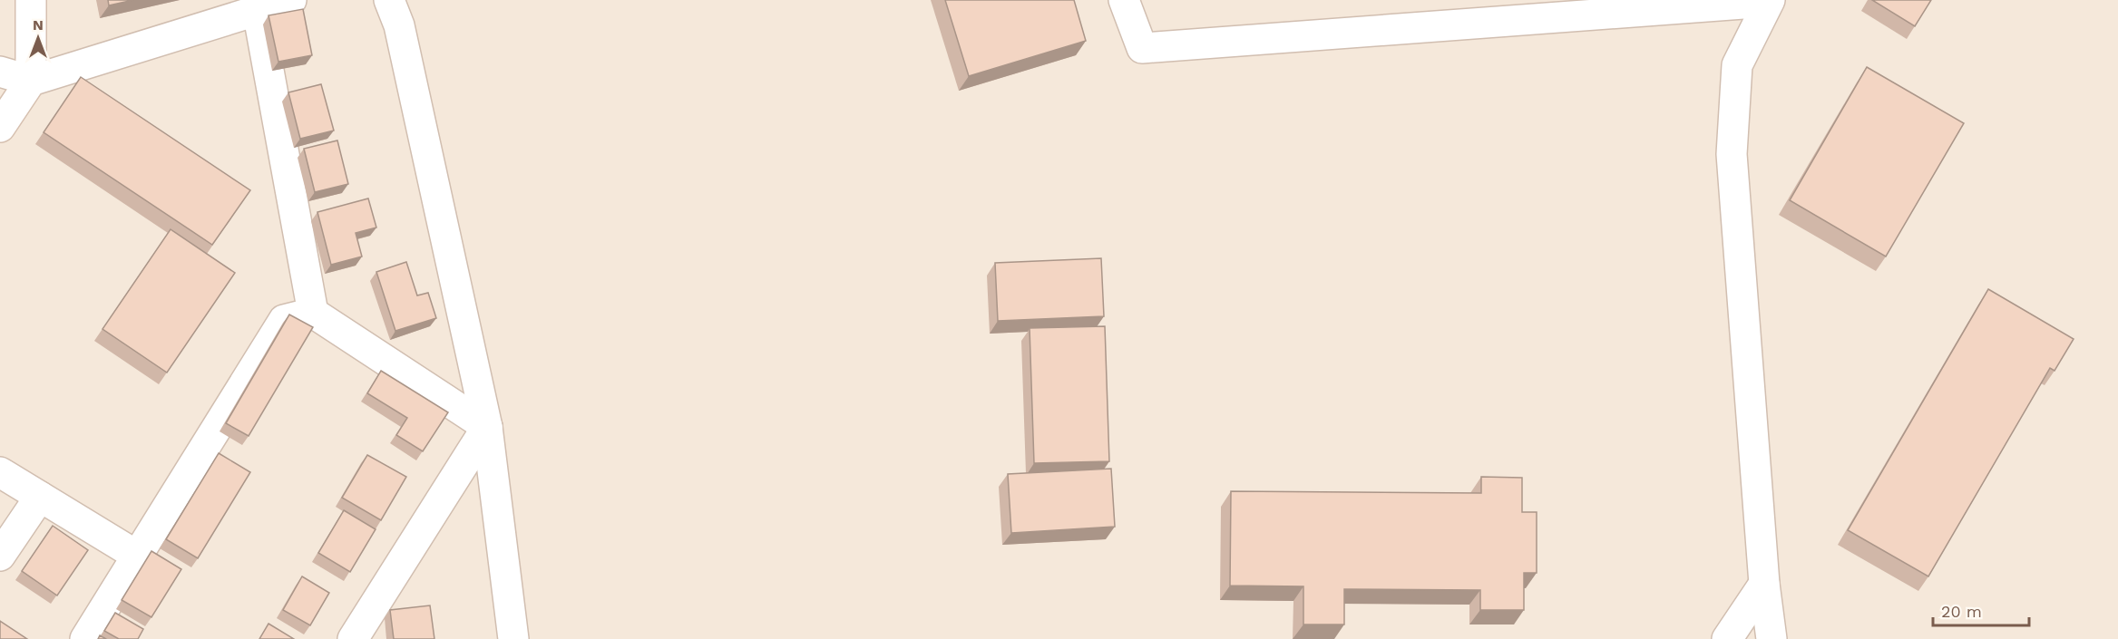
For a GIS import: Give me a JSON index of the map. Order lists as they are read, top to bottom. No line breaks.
{"scale_bar":"20 m","north":"top"}
